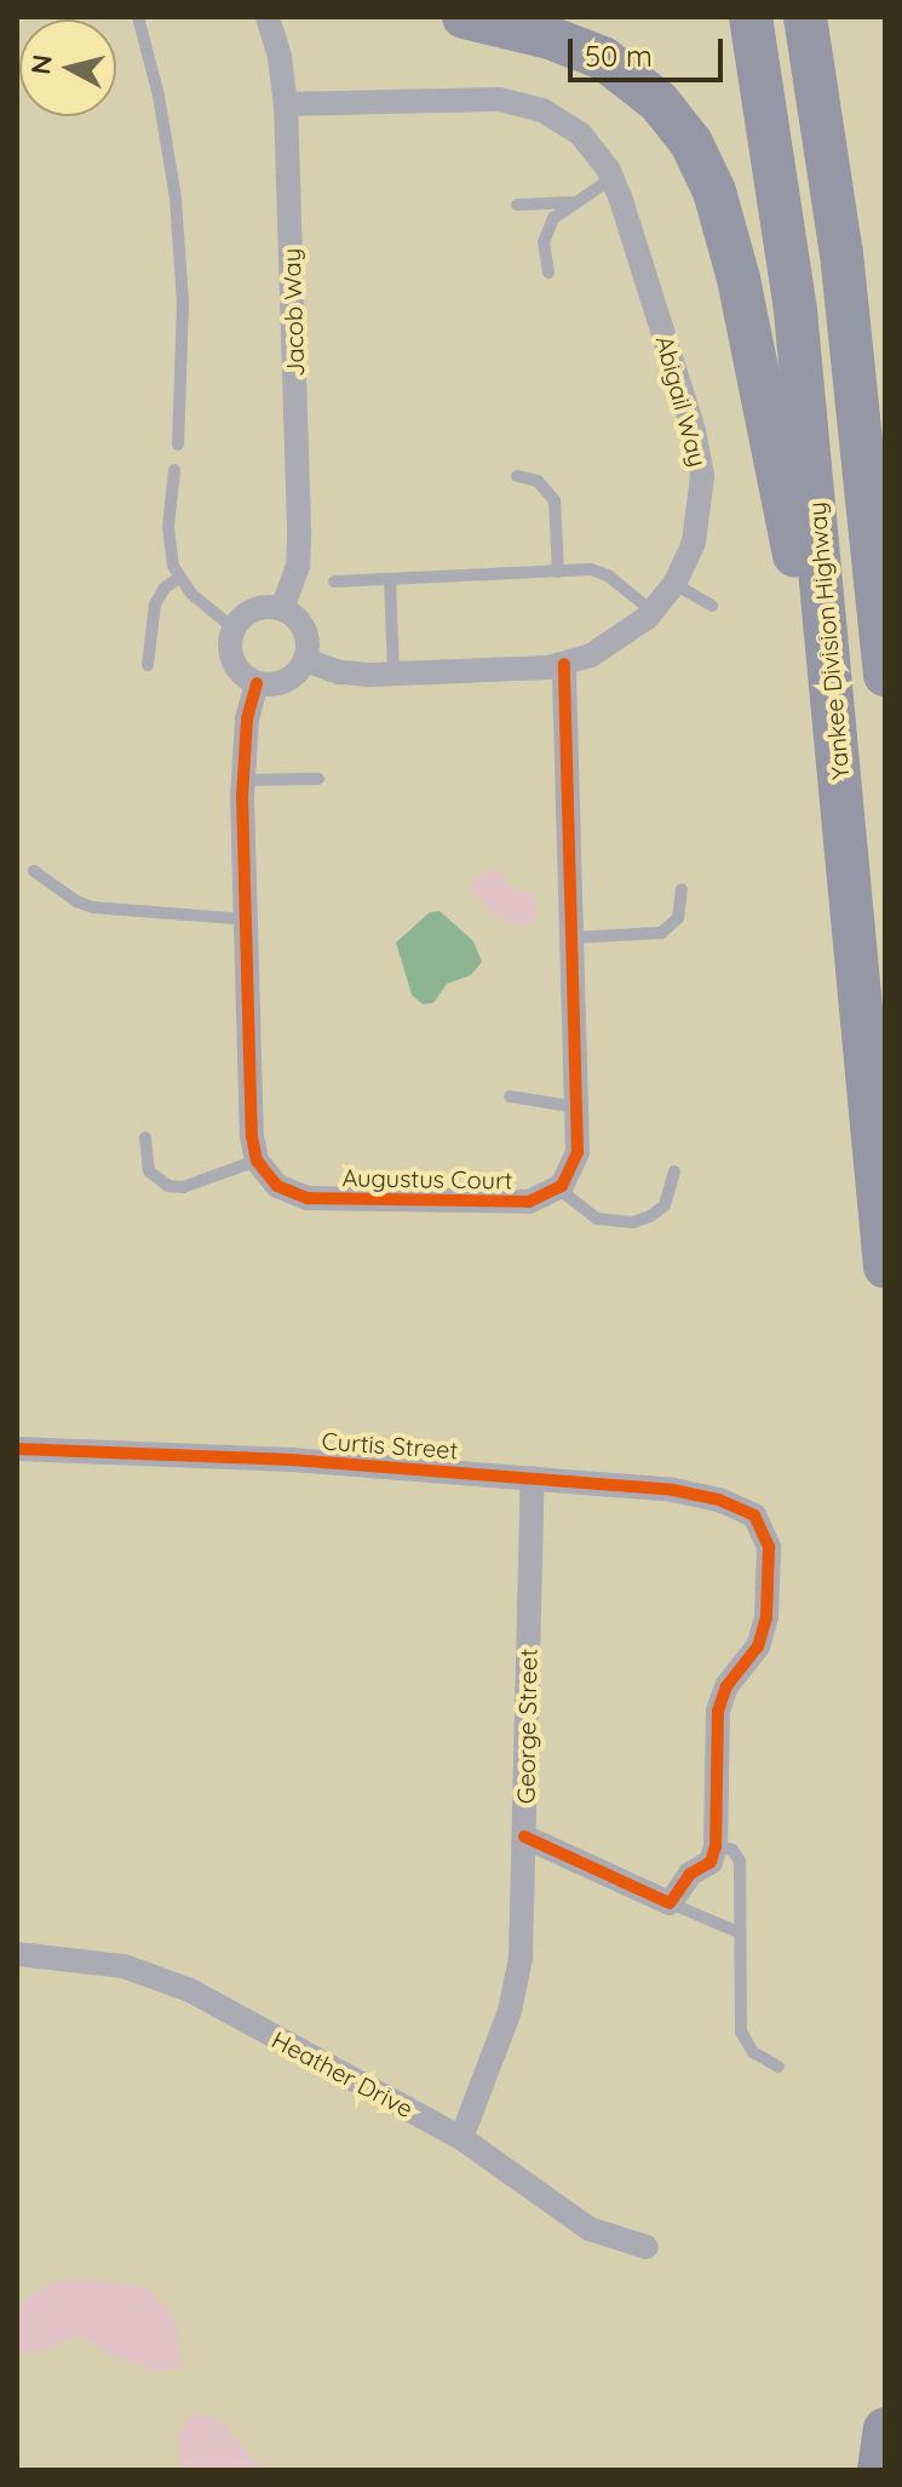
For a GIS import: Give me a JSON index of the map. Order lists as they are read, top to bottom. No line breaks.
{"streets":{"highway":["Yankee Division Highway"],"street":["Jacob Way","Abigail Way","Augustus Court","Curtis Street","George Street","Heather Drive"]},"crossings":[["Jacob Way","Abigail Way"],["Curtis Street","George Street"],["George Street","Heather Drive"]],"scale_bar":"50 m","north":"left"}
